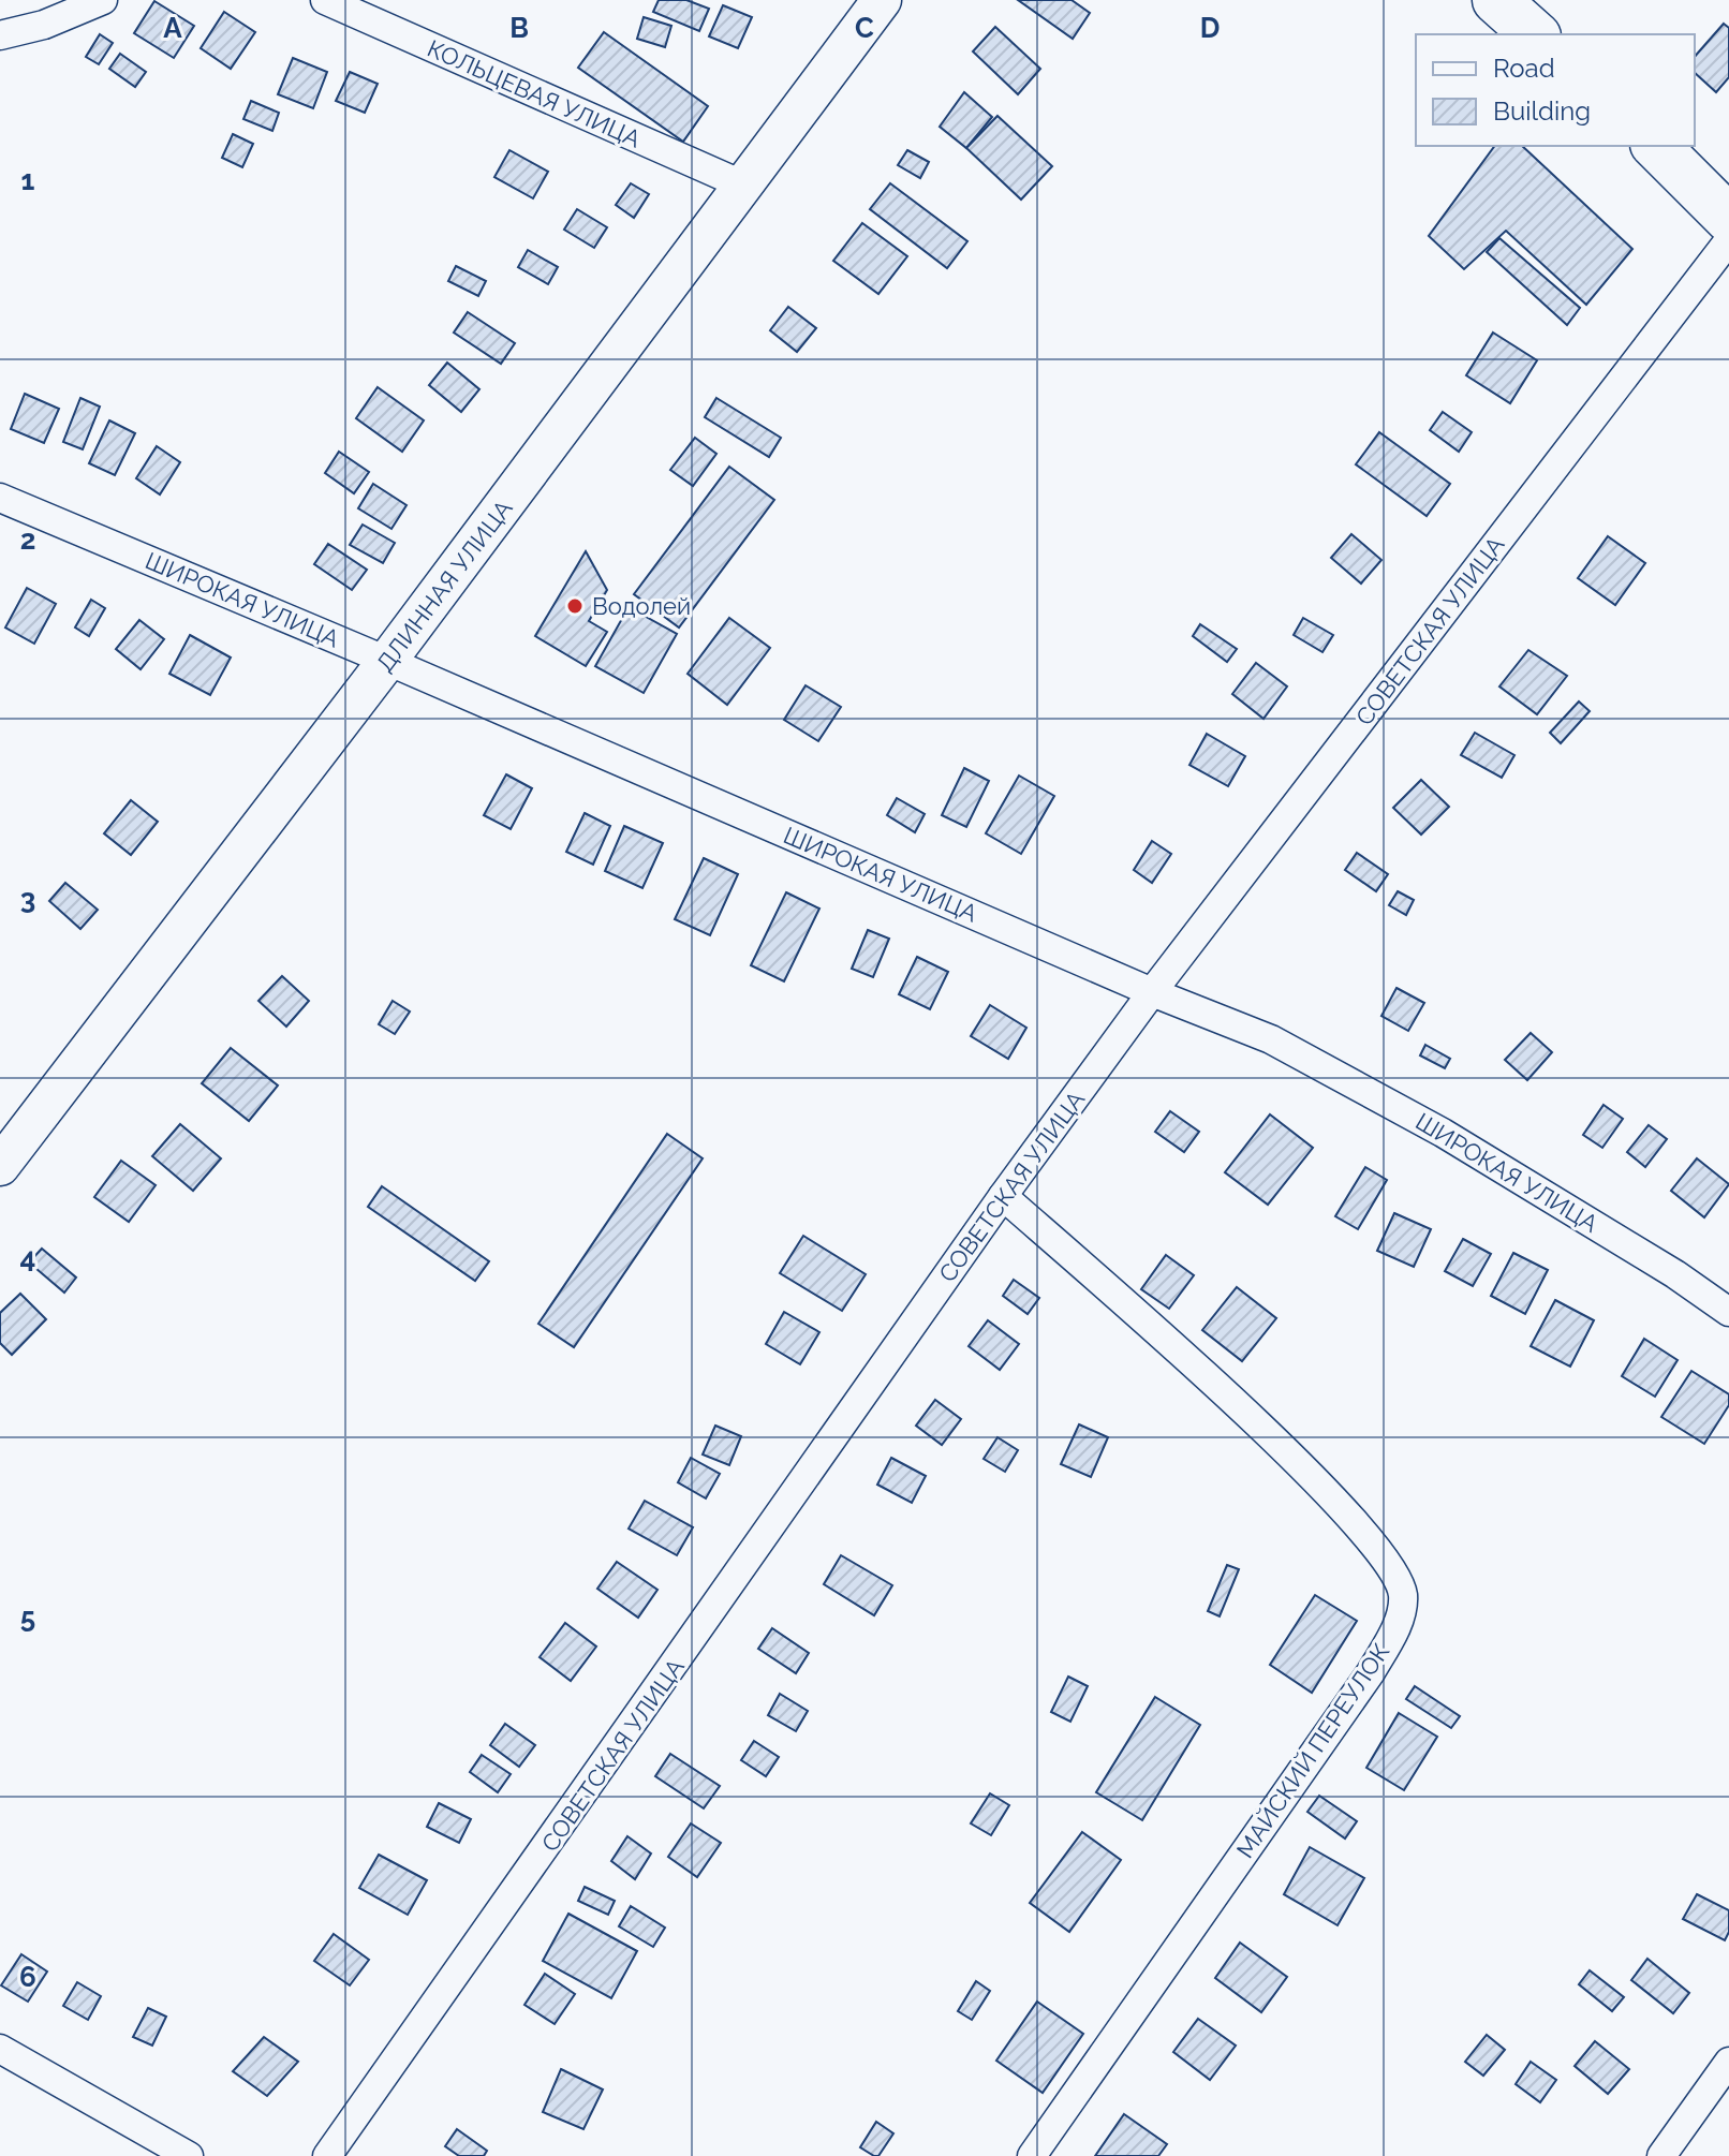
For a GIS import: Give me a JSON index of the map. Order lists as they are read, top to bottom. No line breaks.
{"streets":{"main road":["ДЛИННАЯ УЛИЦА"],"street":["КОЛЬЦЕВАЯ УЛИЦА","ШИРОКАЯ УЛИЦА","СОВЕТСКАЯ УЛИЦА","МАЙСКИЙ ПЕРЕУЛОК"]},"crossings":[["КОЛЬЦЕВАЯ УЛИЦА","ДЛИННАЯ УЛИЦА"],["ДЛИННАЯ УЛИЦА","ШИРОКАЯ УЛИЦА"],["ШИРОКАЯ УЛИЦА","СОВЕТСКАЯ УЛИЦА"],["СОВЕТСКАЯ УЛИЦА","МАЙСКИЙ ПЕРЕУЛОК"]],"places":["Водолей"],"legend":["Road","Building"],"grid":{"columns":["A","B","C","D"],"rows":["1","2","3","4","5","6"]}}
